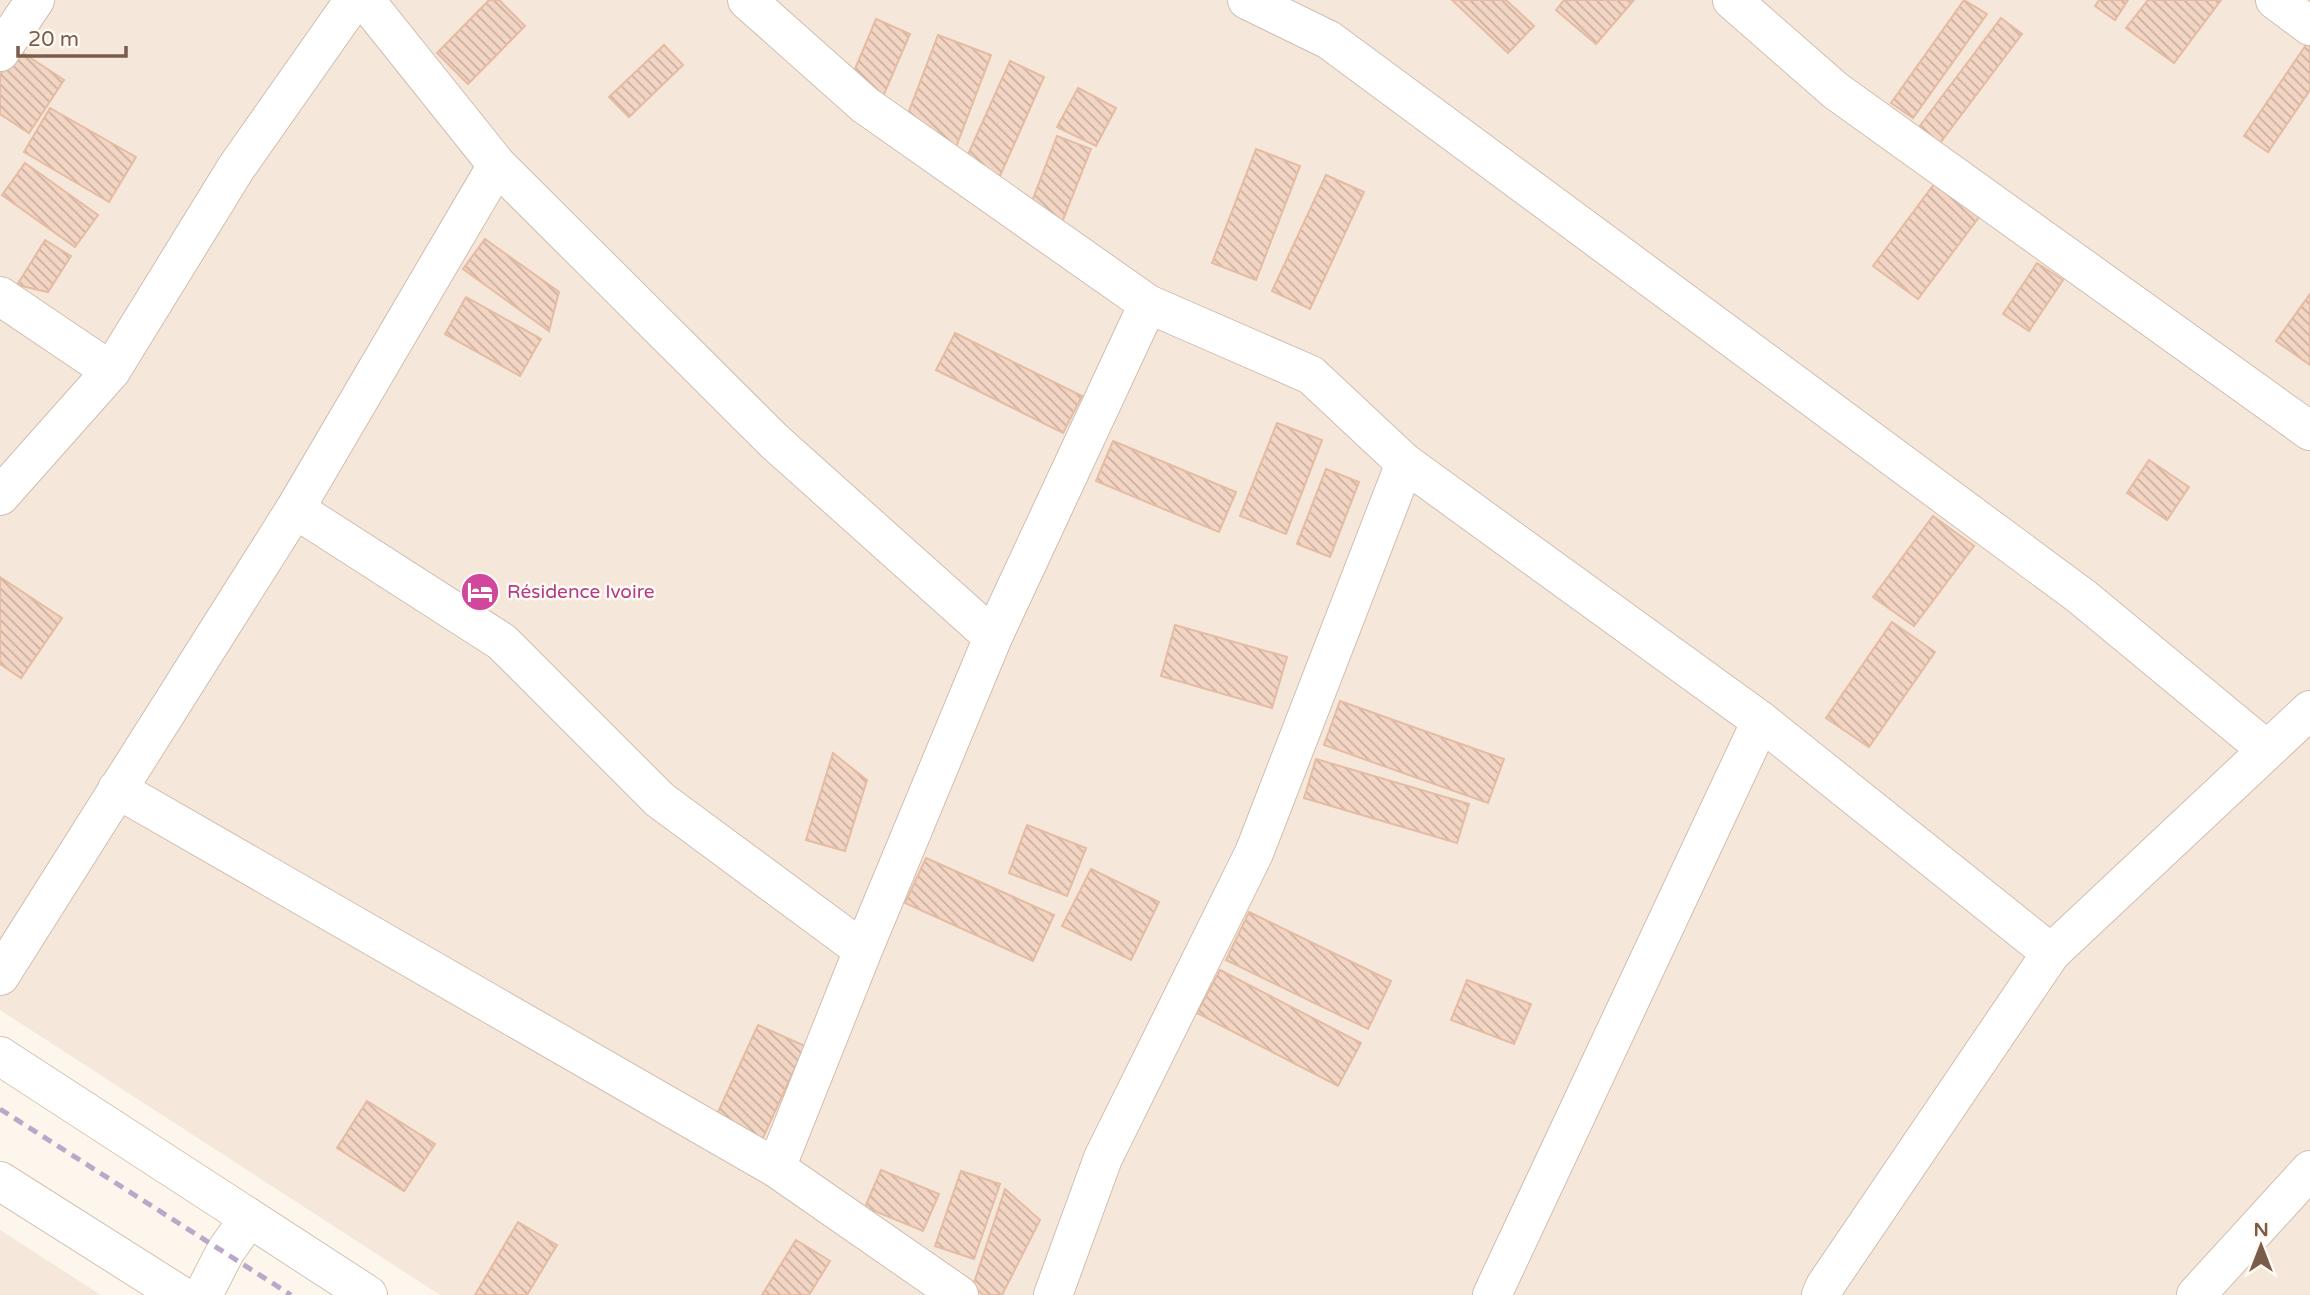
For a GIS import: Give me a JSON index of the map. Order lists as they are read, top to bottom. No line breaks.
{"places":{"hotel":["Résidence Ivoire"]},"scale_bar":"20 m","north":"top"}
